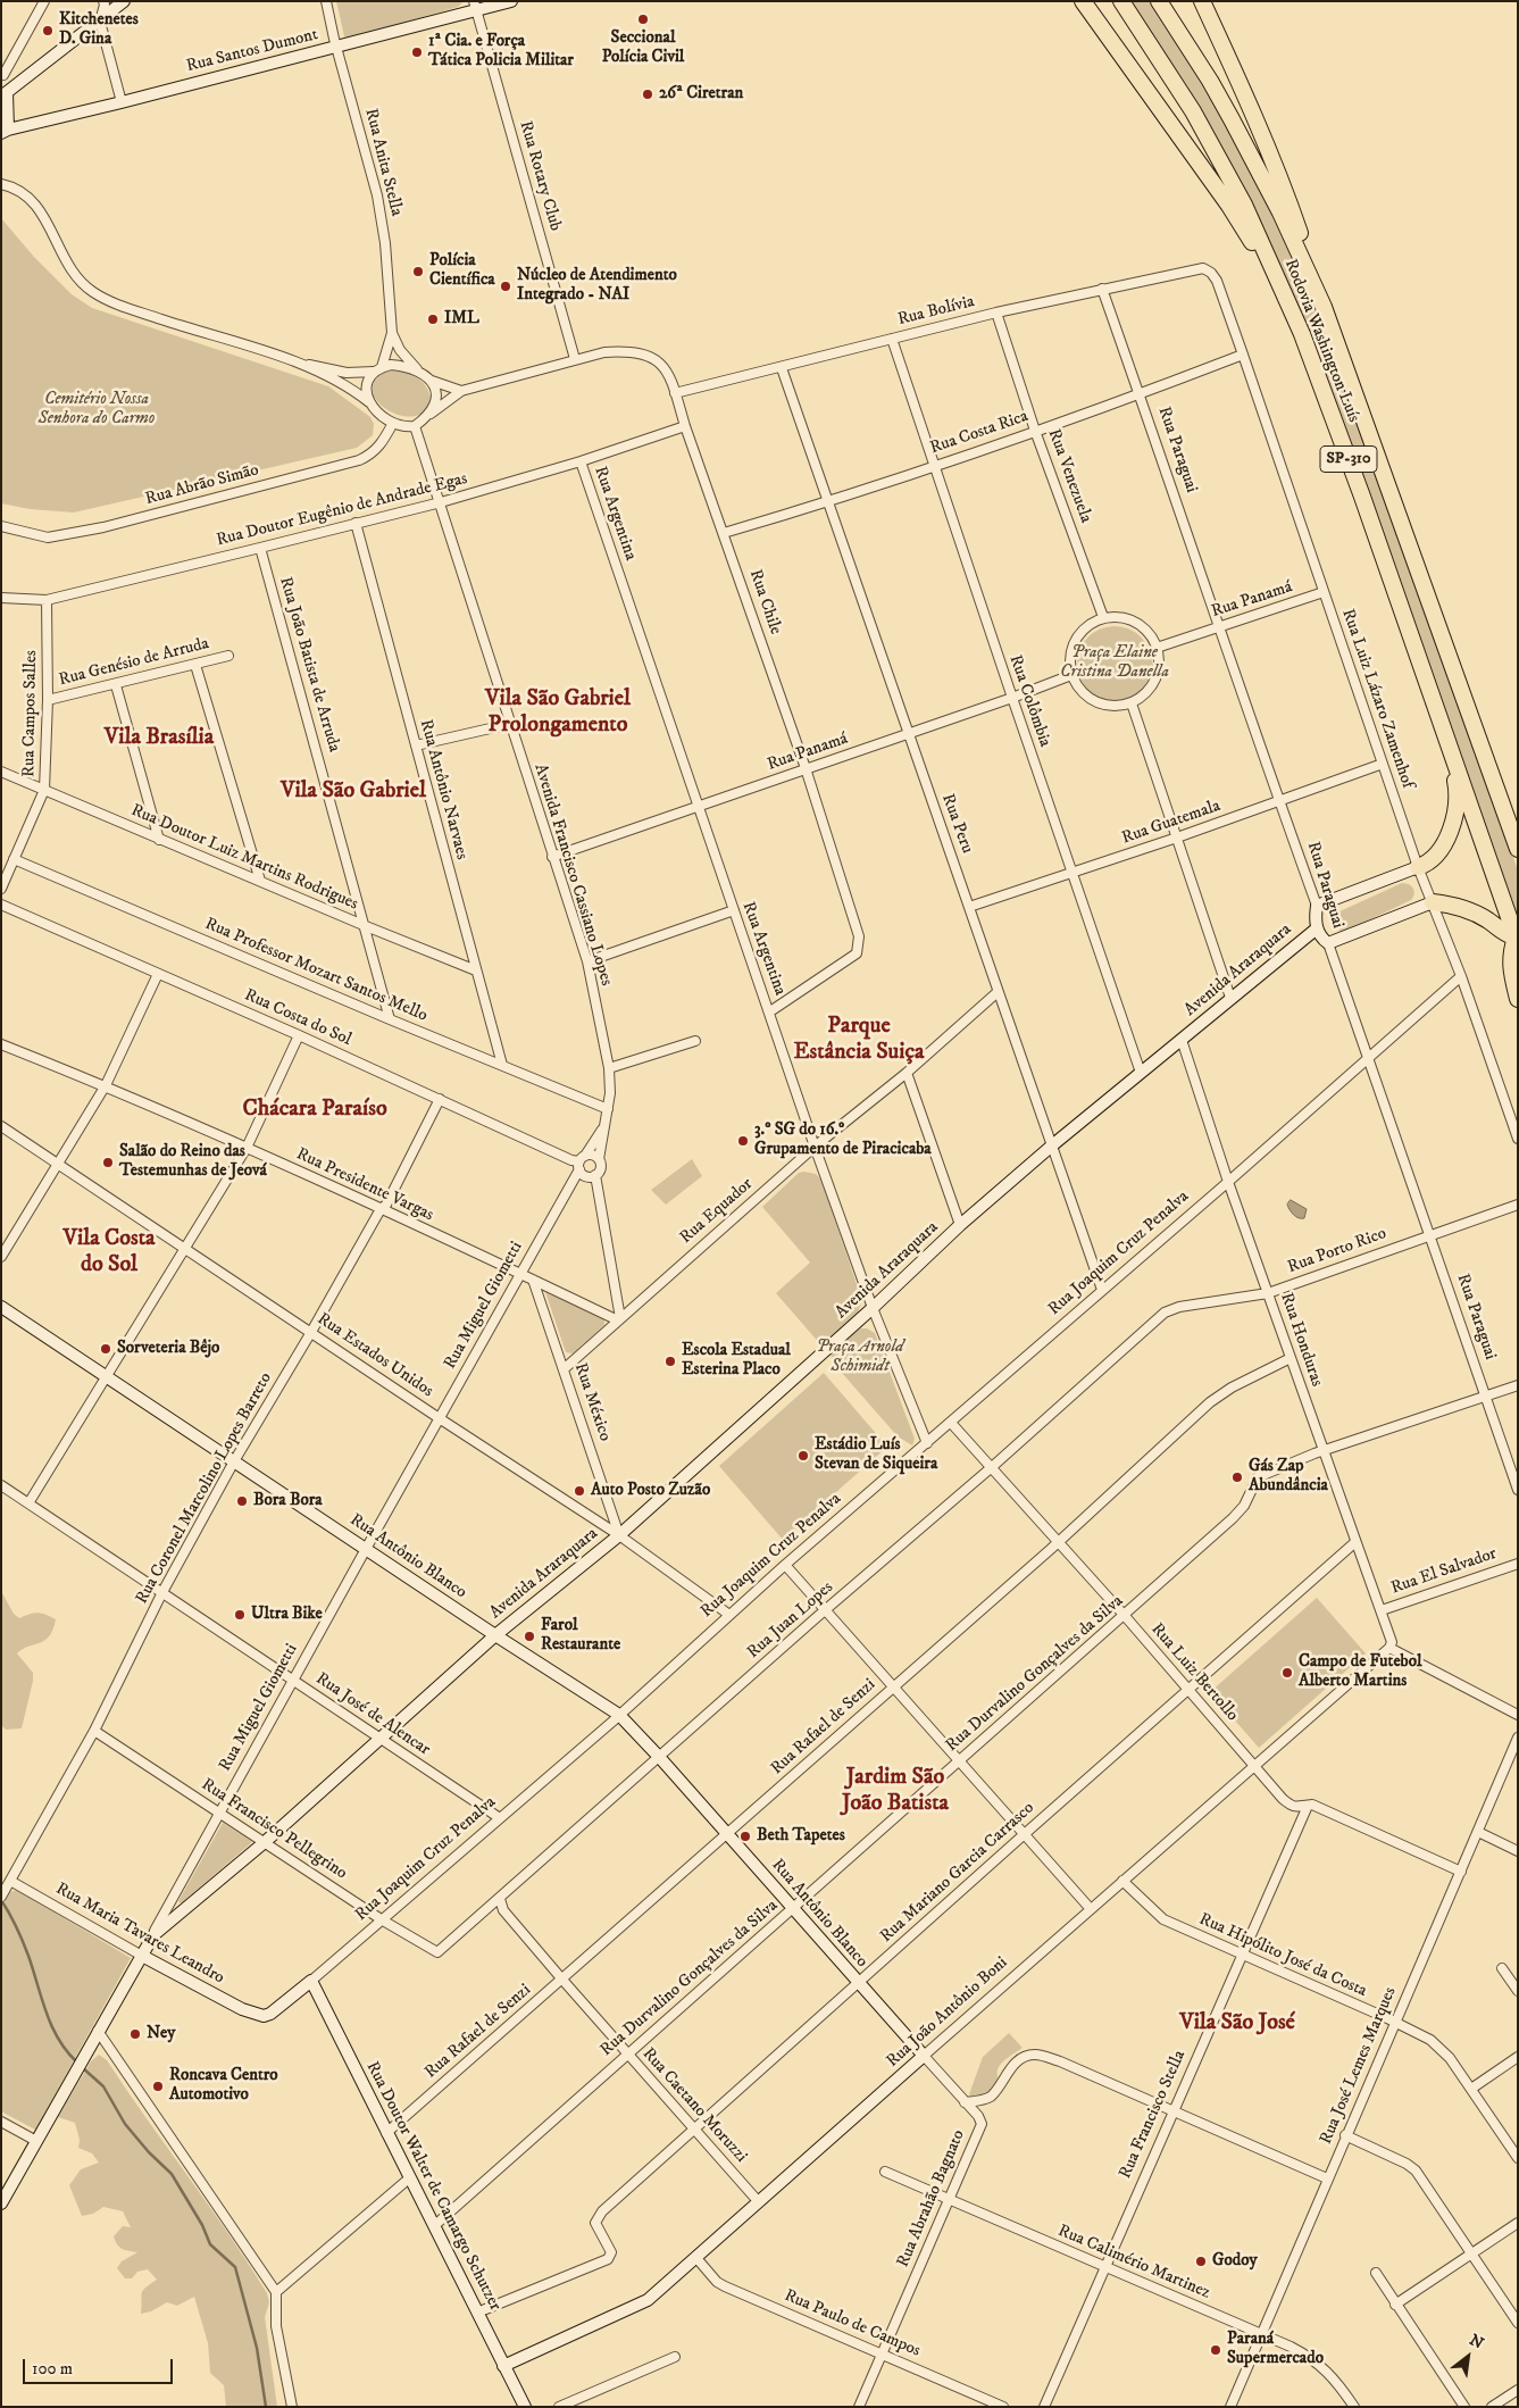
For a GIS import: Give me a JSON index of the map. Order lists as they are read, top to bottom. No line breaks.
{"streets":{"highway":["Rodovia Washington Luís","SP-310"],"street":["Rua Santos Dumont","Rua Anita Stella","Rua Rotary Club","Rua Bolívia","Rua Costa Rica","Rua Paraguai","Rua Venezuela","Rua Abrão Simão","Rua Doutor Eugênio de Andrade Egas","Rua Argentina","Rua Panamá","Rua Chile","Rua Genésio de Arruda","Rua João Batista de Arruda","Rua Luiz Lázaro Zamenhof","Rua Colômbia","Rua Campos Salles","Rua Antônio Narvaes","Rua Guatemala","Rua Peru","Rua Doutor Luiz Martins Rodrigues","Avenida Francisco Cassiano Lopes","Rua Professor Mozart Santos Mello","Avenida Araraquara","Rua Costa do Sol","Rua Presidente Vargas","Rua Equador","Rua Porto Rico","Rua Joaquim Cruz Penalva","Rua Miguel Giometti","Rua Honduras","Rua Estados Unidos","Rua México","Rua Coronel Marcolino Lopes Barreto","Rua Antônio Blanco","Rua El Salvador","Rua Juan Lopes","Rua Luiz Bertollo","Rua Durvalino Gonçalves da Silva","Rua José de Alencar","Rua Rafael de Senzi","Rua Francisco Pellegrino","Rua Mariano Garcia Carrasco","Rua Maria Tavares Leandro","Rua Hipólito José da Costa","Rua João Antônio Boni","Rua José Lemes Marques","Rua Caetano Moruzzi","Rua Francisco Stella","Rua Doutor Walter de Camargo Schutzer","Rua Abrahão Bagnato","Rua Calimério Martinez","Rua Paulo de Campos"]},"crossings":[["Rua Santos Dumont","Rua Anita Stella"],["Rua Santos Dumont","Rua Rotary Club"],["Rua Rotary Club","Rua Chile"],["Rua Bolívia","Rua Paraguai"],["Rua Bolívia","Rua Venezuela"],["Rua Bolívia","Rua Chile"],["Rua Bolívia","Rua Luiz Lázaro Zamenhof"],["Rua Bolívia","Rua Colômbia"],["Rua Bolívia","Rua Peru"],["Rua Costa Rica","Rua Paraguai"],["Rua Costa Rica","Rua Venezuela"],["Rua Costa Rica","Rua Chile"],["Rua Costa Rica","Rua Luiz Lázaro Zamenhof"],["Rua Costa Rica","Rua Colômbia"],["Rua Costa Rica","Rua Peru"],["Rua Paraguai","Rua Panamá"],["Rua Paraguai","Rua Guatemala"],["Rua Paraguai","Avenida Araraquara"],["Rua Paraguai","Rua Porto Rico"],["Rua Paraguai","Rua Joaquim Cruz Penalva"],["Rua Paraguai","Rua Durvalino Gonçalves da Silva"],["Rua Venezuela","Rua Panamá"],["Rua Abrão Simão","Avenida Francisco Cassiano Lopes"],["Rua Doutor Eugênio de Andrade Egas","Rua Argentina"],["Rua Doutor Eugênio de Andrade Egas","Rua Chile"],["Rua Doutor Eugênio de Andrade Egas","Rua João Batista de Arruda"],["Rua Doutor Eugênio de Andrade Egas","Rua Campos Salles"],["Rua Doutor Eugênio de Andrade Egas","Rua Antônio Narvaes"],["Rua Doutor Eugênio de Andrade Egas","Avenida Francisco Cassiano Lopes"],["Rua Argentina","Rua Panamá"],["Rua Argentina","Rua Chile"],["Rua Argentina","Avenida Araraquara"],["Rua Argentina","Rua Equador"],["Rua Argentina","Rua Joaquim Cruz Penalva"],["Rua Panamá","Rua Chile"],["Rua Panamá","Rua Luiz Lázaro Zamenhof"],["Rua Panamá","Rua Colômbia"],["Rua Panamá","Rua Peru"],["Rua Panamá","Avenida Francisco Cassiano Lopes"],["Rua Genésio de Arruda","Rua Campos Salles"],["Rua João Batista de Arruda","Rua Doutor Luiz Martins Rodrigues"],["Rua João Batista de Arruda","Rua Professor Mozart Santos Mello"],["Rua Luiz Lázaro Zamenhof","Rua Guatemala"],["Rua Luiz Lázaro Zamenhof","Rua Joaquim Cruz Penalva"],["Rua Colômbia","Rua Guatemala"],["Rua Colômbia","Avenida Araraquara"],["Rua Campos Salles","Rua Doutor Luiz Martins Rodrigues"],["Rua Campos Salles","Rua Professor Mozart Santos Mello"],["Rua Antônio Narvaes","Rua Doutor Luiz Martins Rodrigues"],["Rua Antônio Narvaes","Rua Professor Mozart Santos Mello"],["Rua Guatemala","Rua Peru"],["Rua Peru","Avenida Araraquara"],["Rua Peru","Rua Equador"],["Rua Peru","Rua Joaquim Cruz Penalva"],["Avenida Francisco Cassiano Lopes","Rua Professor Mozart Santos Mello"],["Avenida Francisco Cassiano Lopes","Rua Miguel Giometti"],["Rua Professor Mozart Santos Mello","Rua Miguel Giometti"],["Avenida Araraquara","Rua Miguel Giometti"],["Avenida Araraquara","Rua Honduras"],["Avenida Araraquara","Rua Estados Unidos"],["Avenida Araraquara","Rua México"],["Avenida Araraquara","Rua Antônio Blanco"],["Avenida Araraquara","Rua José de Alencar"],["Avenida Araraquara","Rua Francisco Pellegrino"],["Rua Costa do Sol","Rua Miguel Giometti"],["Rua Costa do Sol","Rua Coronel Marcolino Lopes Barreto"],["Rua Presidente Vargas","Rua Equador"],["Rua Presidente Vargas","Rua Miguel Giometti"],["Rua Presidente Vargas","Rua México"],["Rua Presidente Vargas","Rua Coronel Marcolino Lopes Barreto"],["Rua Equador","Rua México"],["Rua Porto Rico","Rua Honduras"],["Rua Porto Rico","Rua Juan Lopes"],["Rua Joaquim Cruz Penalva","Rua Honduras"],["Rua Joaquim Cruz Penalva","Rua Estados Unidos"],["Rua Joaquim Cruz Penalva","Rua Antônio Blanco"],["Rua Joaquim Cruz Penalva","Rua Luiz Bertollo"],["Rua Joaquim Cruz Penalva","Rua José de Alencar"],["Rua Joaquim Cruz Penalva","Rua Francisco Pellegrino"],["Rua Joaquim Cruz Penalva","Rua Maria Tavares Leandro"],["Rua Joaquim Cruz Penalva","Rua Doutor Walter de Camargo Schutzer"],["Rua Miguel Giometti","Rua Estados Unidos"],["Rua Miguel Giometti","Rua Antônio Blanco"],["Rua Miguel Giometti","Rua José de Alencar"],["Rua Miguel Giometti","Rua Francisco Pellegrino"],["Rua Miguel Giometti","Rua Maria Tavares Leandro"],["Rua Honduras","Rua El Salvador"],["Rua Honduras","Rua Durvalino Gonçalves da Silva"],["Rua Honduras","Rua Rafael de Senzi"],["Rua Honduras","Rua Mariano Garcia Carrasco"],["Rua Honduras","Rua João Antônio Boni"],["Rua Estados Unidos","Rua México"],["Rua Estados Unidos","Rua Coronel Marcolino Lopes Barreto"],["Rua Coronel Marcolino Lopes Barreto","Rua Antônio Blanco"],["Rua Coronel Marcolino Lopes Barreto","Rua José de Alencar"],["Rua Coronel Marcolino Lopes Barreto","Rua Francisco Pellegrino"],["Rua Coronel Marcolino Lopes Barreto","Rua Maria Tavares Leandro"],["Rua Antônio Blanco","Rua Juan Lopes"],["Rua Antônio Blanco","Rua Durvalino Gonçalves da Silva"],["Rua Antônio Blanco","Rua Rafael de Senzi"],["Rua Antônio Blanco","Rua Mariano Garcia Carrasco"],["Rua Antônio Blanco","Rua João Antônio Boni"],["Rua Antônio Blanco","Rua Abrahão Bagnato"],["Rua Juan Lopes","Rua Luiz Bertollo"],["Rua Juan Lopes","Rua Francisco Pellegrino"],["Rua Juan Lopes","Rua Caetano Moruzzi"],["Rua Luiz Bertollo","Rua Durvalino Gonçalves da Silva"],["Rua Luiz Bertollo","Rua Rafael de Senzi"],["Rua Luiz Bertollo","Rua Mariano Garcia Carrasco"],["Rua Luiz Bertollo","Rua João Antônio Boni"],["Rua Luiz Bertollo","Rua José Lemes Marques"],["Rua Luiz Bertollo","Rua Francisco Stella"],["Rua Durvalino Gonçalves da Silva","Rua Caetano Moruzzi"],["Rua Durvalino Gonçalves da Silva","Rua Doutor Walter de Camargo Schutzer"],["Rua Rafael de Senzi","Rua Caetano Moruzzi"],["Rua Rafael de Senzi","Rua Doutor Walter de Camargo Schutzer"],["Rua Mariano Garcia Carrasco","Rua Caetano Moruzzi"],["Rua Mariano Garcia Carrasco","Rua Doutor Walter de Camargo Schutzer"],["Rua Hipólito José da Costa","Rua João Antônio Boni"],["Rua Hipólito José da Costa","Rua José Lemes Marques"],["Rua Hipólito José da Costa","Rua Francisco Stella"],["Rua João Antônio Boni","Rua Caetano Moruzzi"],["Rua João Antônio Boni","Rua Doutor Walter de Camargo Schutzer"],["Rua João Antônio Boni","Rua Paulo de Campos"],["Rua José Lemes Marques","Rua Calimério Martinez"],["Rua Francisco Stella","Rua Calimério Martinez"],["Rua Abrahão Bagnato","Rua Calimério Martinez"],["Rua Abrahão Bagnato","Rua Paulo de Campos"]],"districts":["Vila São Gabriel Prolongamento","Vila Brasília","Vila São Gabriel","Parque Estância Suiça","Chácara Paraíso","Vila Costa do Sol","Jardim São João Batista","Vila São José"],"parks":["Cemitério Nossa Senhora do Carmo","Praça Elaine Cristina Danella","Praça Arnold Schimidt"],"places":["Seccional Polícia Civil","Kitchenetes D. Gina","1ª Cia. e Força Tática Policia Militar","26ª Ciretran","Polícia Científica","Núcleo de Atendimento Integrado - NAI","IML","3.º SG do 16.º Grupamento de Piracicaba","Salão do Reino das Testemunhas de Jeová","Sorveteria Bêjo","Escola Estadual Esterina Placo","Estádio Luís Stevan de Siqueira","Gás Zap Abundância","Auto Posto Zuzão","Bora Bora","Ultra Bike","Farol Restaurante","Campo de Futebol Alberto Martins","Beth Tapetes","Ney","Roncava Centro Automotivo","Godoy","Paraná Supermercado"],"scale_bar":"100 m","north":"top right"}
